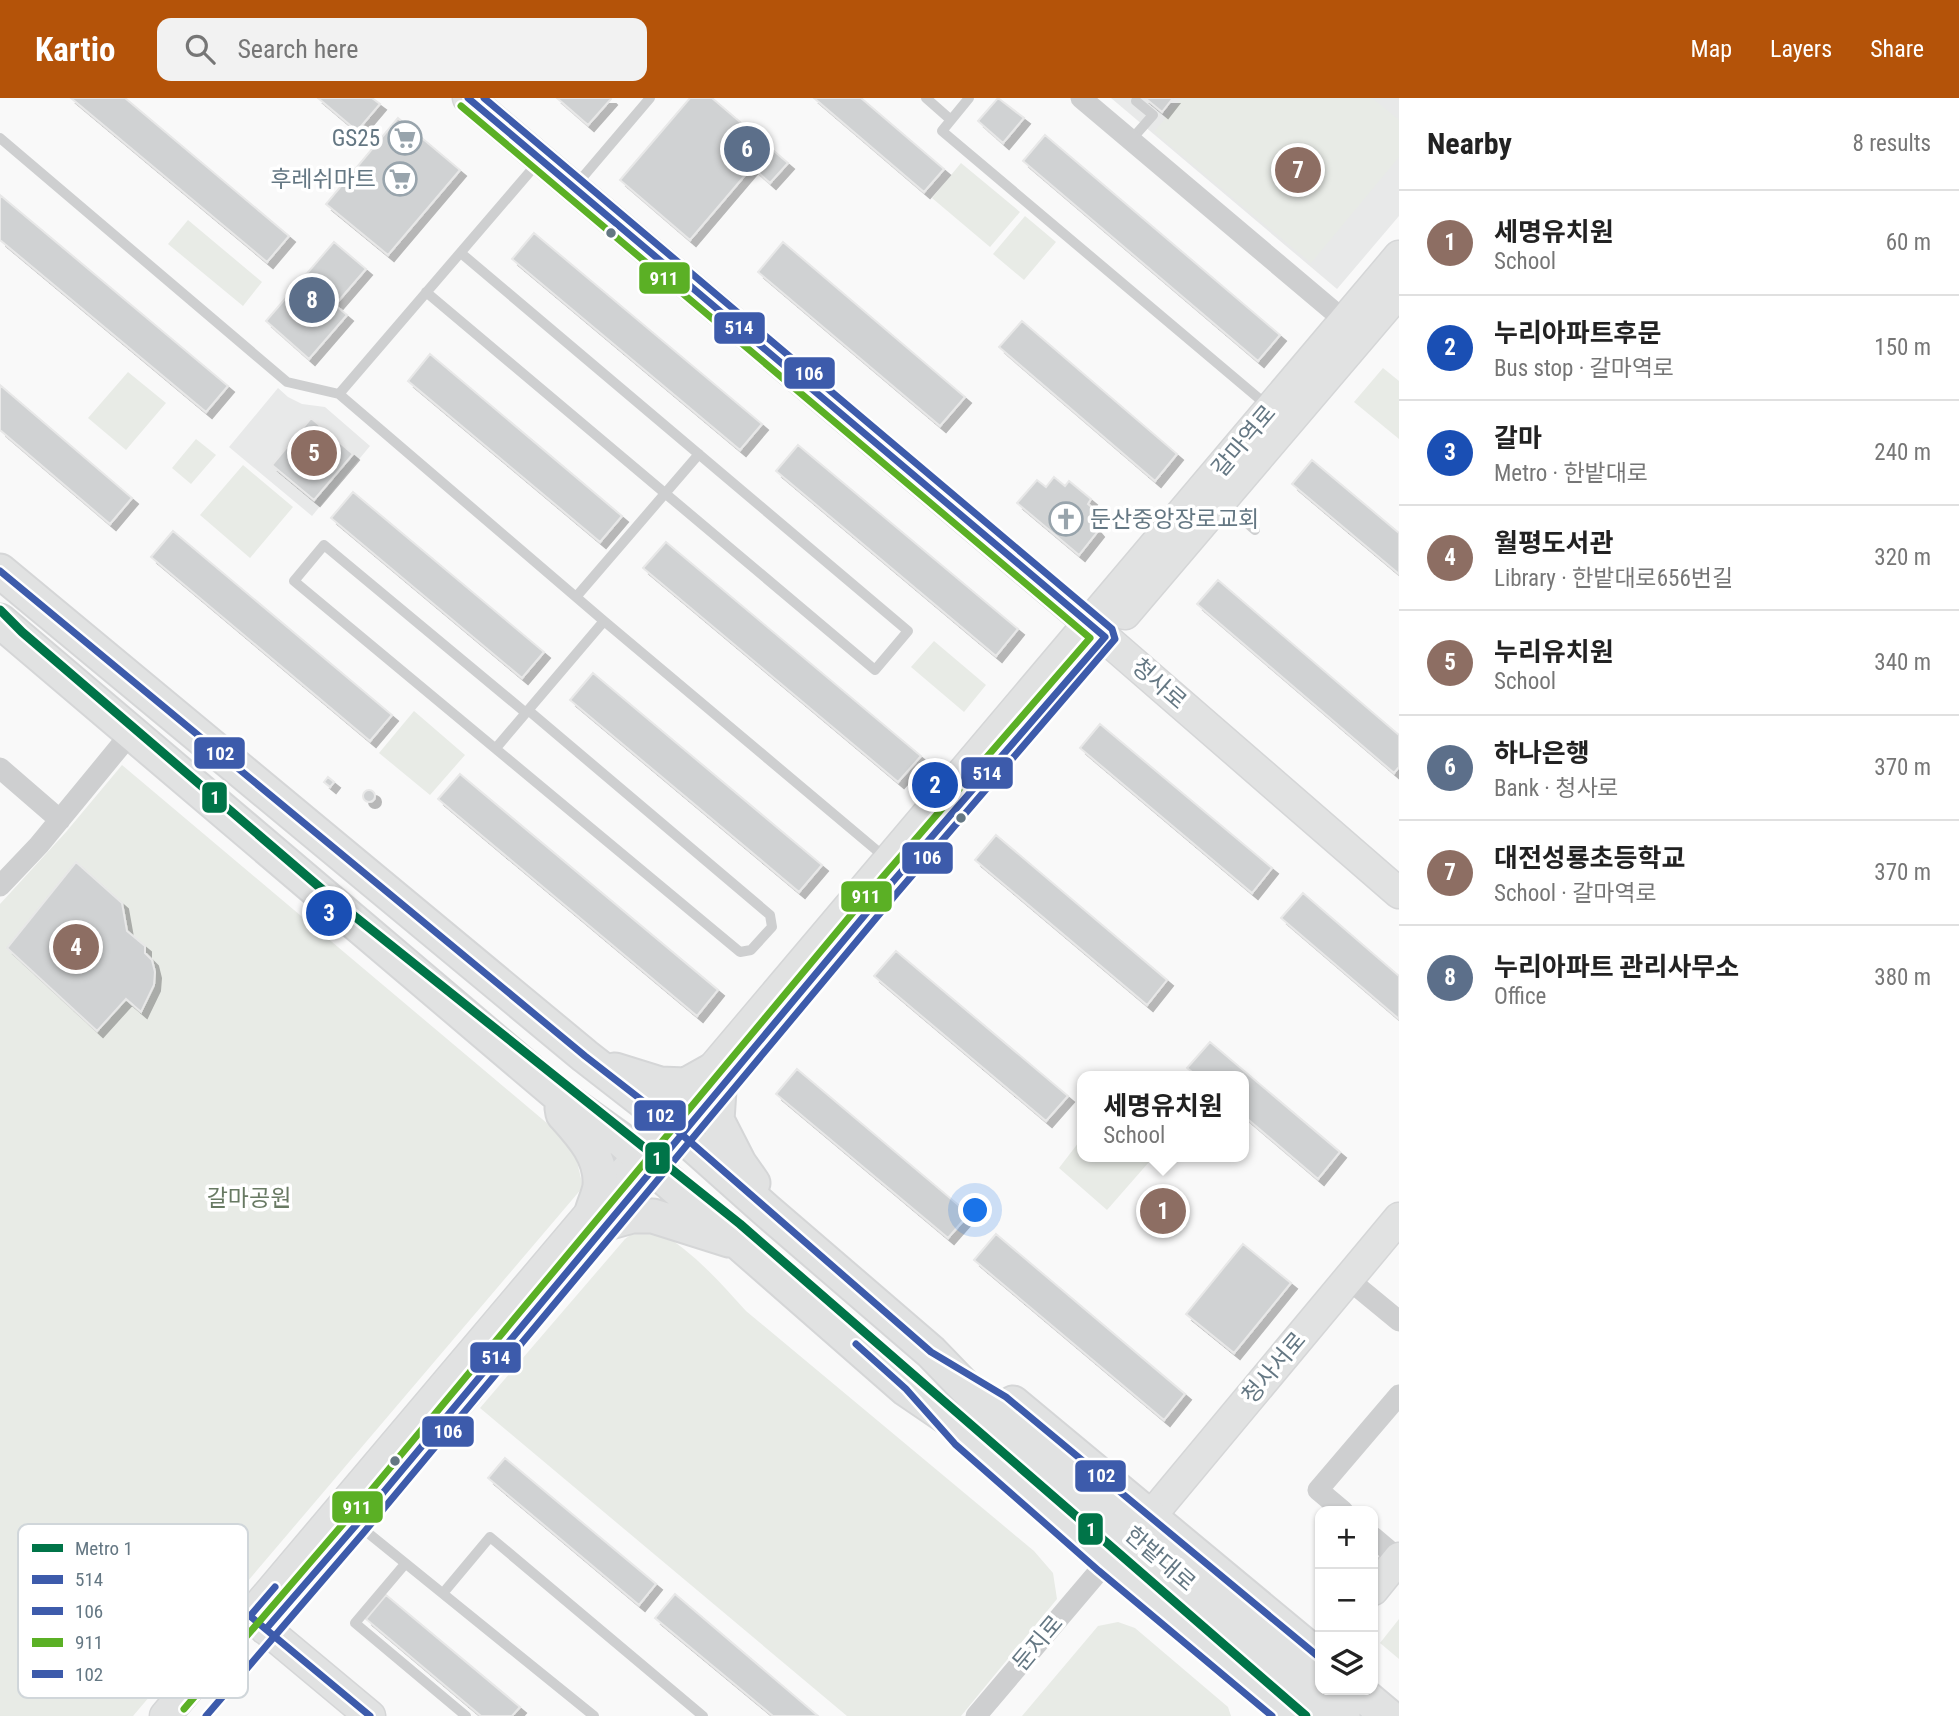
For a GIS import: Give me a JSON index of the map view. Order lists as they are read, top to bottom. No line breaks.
{"streets":{"main road":["갈마역로","청사로","청사서로","한밭대로"],"street":["둔지로"]},"crossings":[["갈마역로","청사로"],["갈마역로","한밭대로"]],"parks":["갈마공원"],"places":{"supermarket":["GS25","후레쉬마트"],"church":["둔산중앙장로교회"]},"lines":["transit line 514","transit line 106","transit line 911","transit line 102","metro line 1"],"legend":["Metro 1","514","106","911","102"],"page":{"header":"Kartio","search":"Search here","nav":["Map","Layers","Share"],"heading":["Nearby","8 results"],"pins":["6","7","8","5","2","3","4","1"],"list":[{"mark":"1","name":"세명유치원","note":"School","value":"60 m"},{"mark":"2","name":"누리아파트후문","note":"Bus stop · 갈마역로","value":"150 m"},{"mark":"3","name":"갈마","note":"Metro · 한밭대로","value":"240 m"},{"mark":"4","name":"월평도서관","note":"Library · 한밭대로656번길","value":"320 m"},{"mark":"5","name":"누리유치원","note":"School","value":"340 m"},{"mark":"6","name":"하나은행","note":"Bank · 청사로","value":"370 m"},{"mark":"7","name":"대전성룡초등학교","note":"School · 갈마역로","value":"370 m"},{"mark":"8","name":"누리아파트 관리사무소","note":"Office","value":"380 m"}],"popup":["세명유치원","School"],"map_buttons":["+","−"]}}
